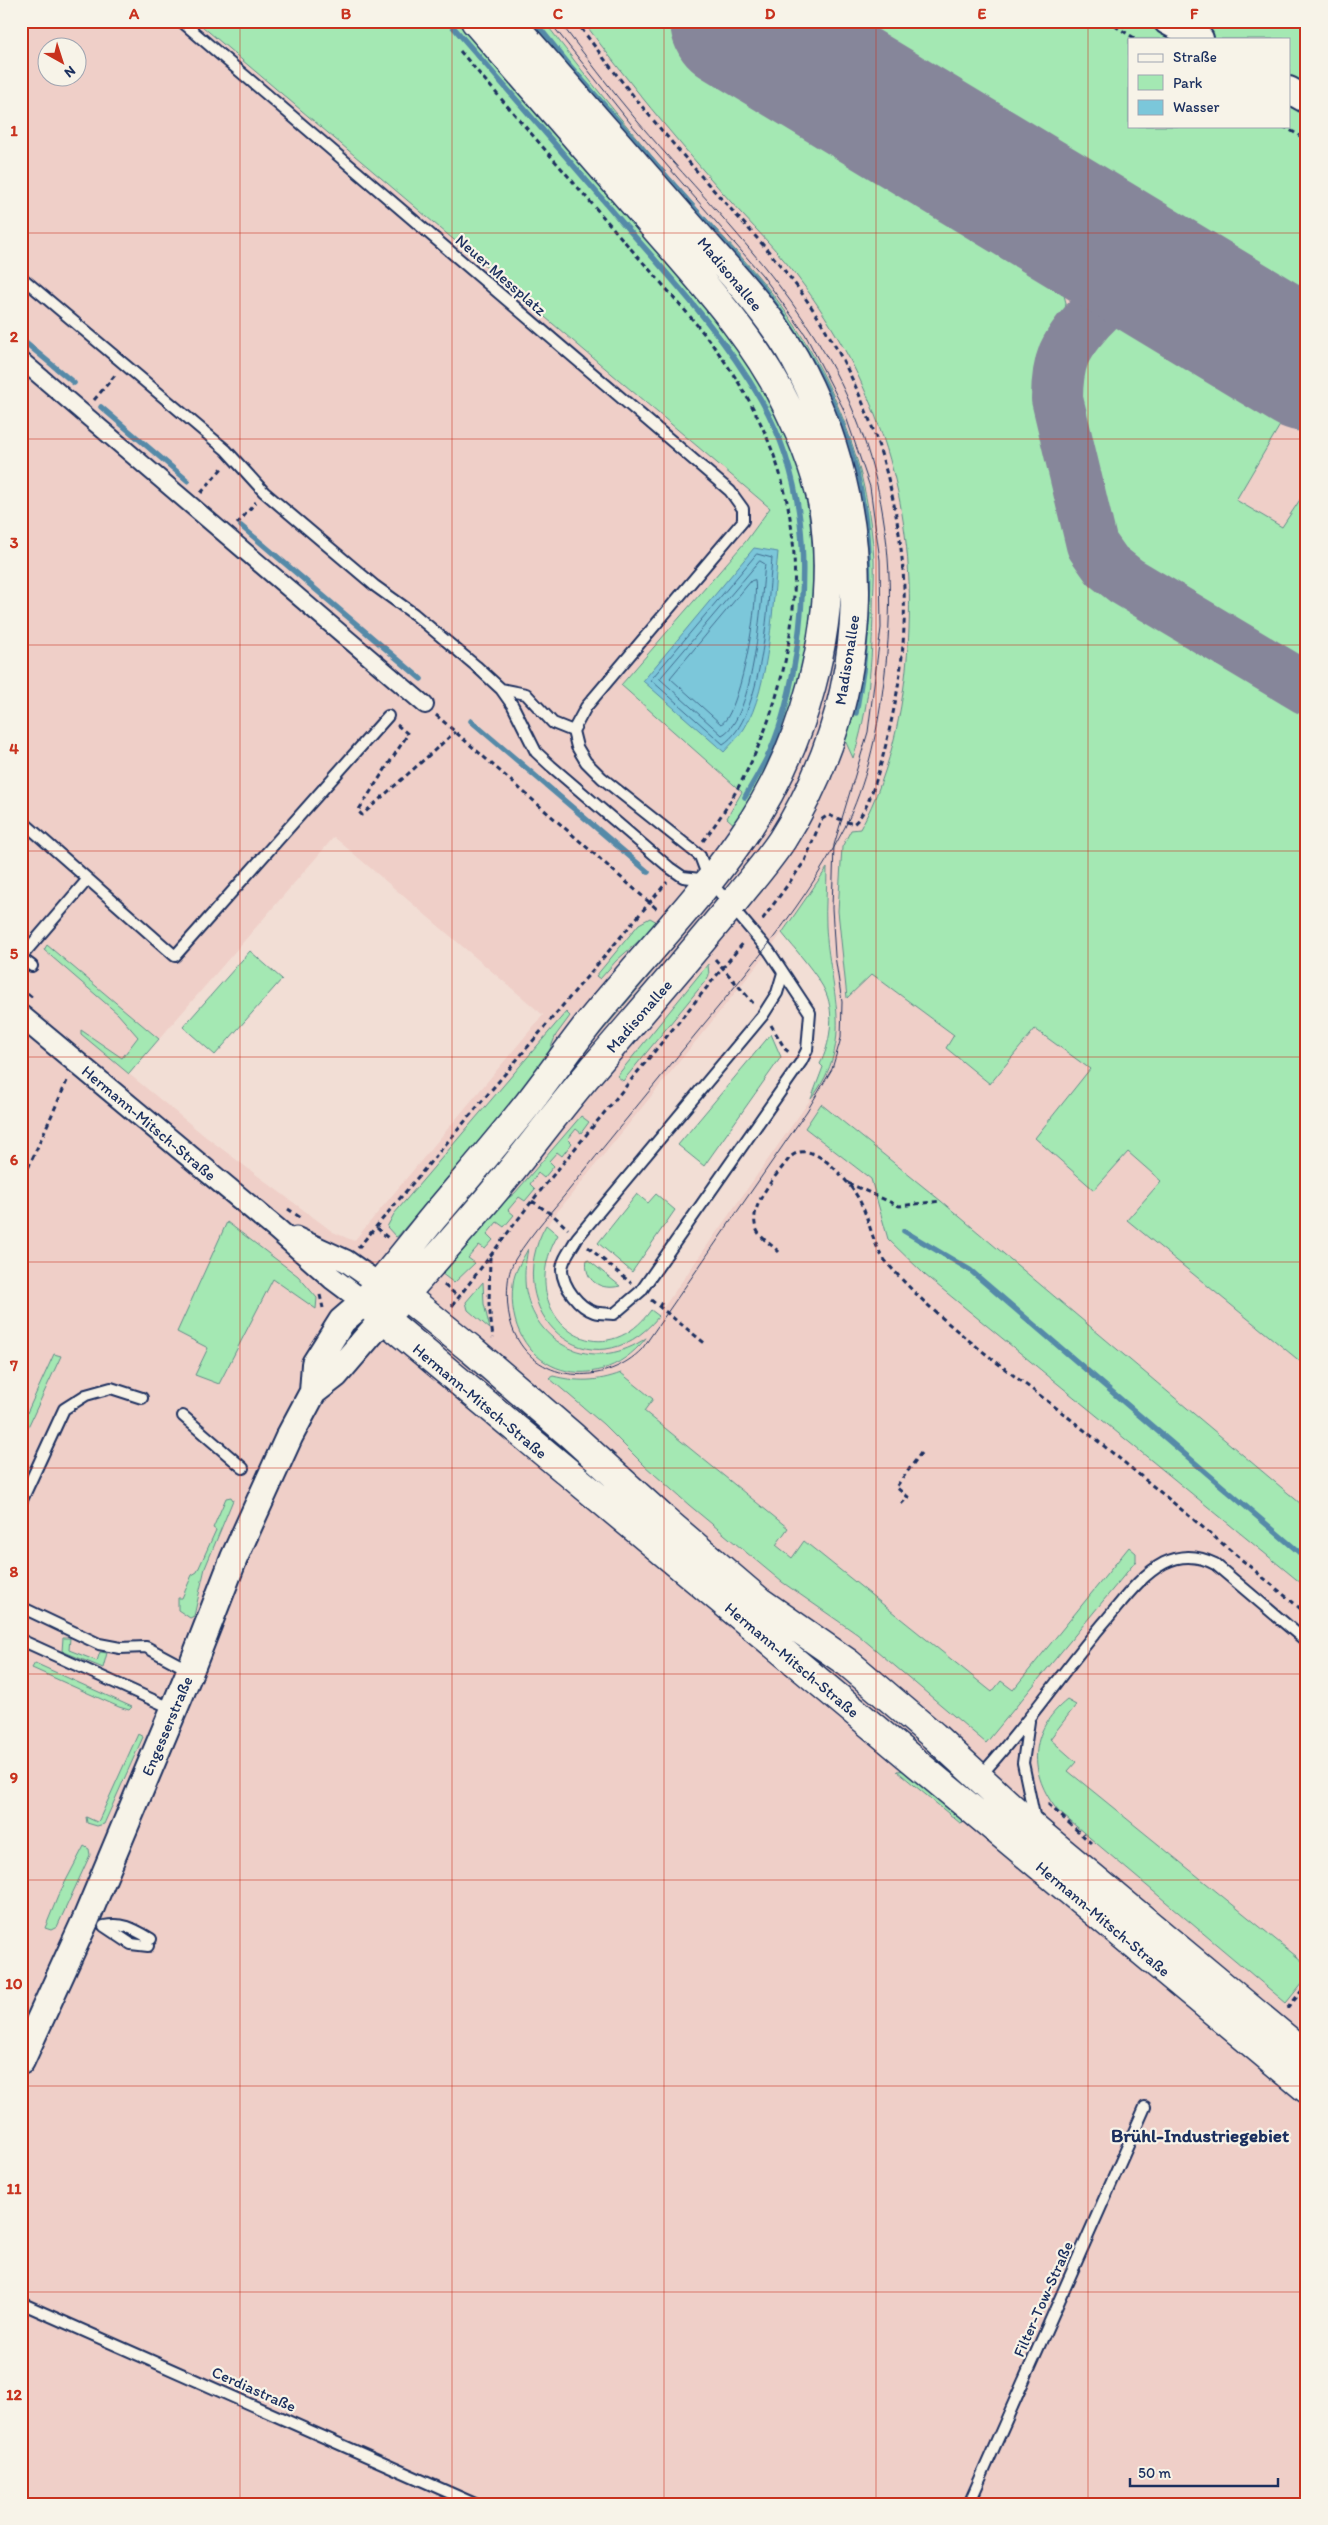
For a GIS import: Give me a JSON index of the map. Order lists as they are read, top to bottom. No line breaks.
{"streets":{"main road":["Madisonallee","Hermann-Mitsch-Straße"],"street":["Engesserstraße"],"lane":["Neuer Messplatz","Filter-Tow-Straße","Cerdiastraße"]},"crossings":[["Madisonallee","Hermann-Mitsch-Straße"],["Madisonallee","Engesserstraße"],["Hermann-Mitsch-Straße","Engesserstraße"]],"districts":["Brühl-Industriegebiet"],"legend":["Straße","Park","Wasser"],"scale_bar":"50 m","north":"bottom right","grid":{"columns":["A","B","C","D","E","F"],"rows":["1","2","3","4","5","6","7","8","9","10","11","12"]}}
